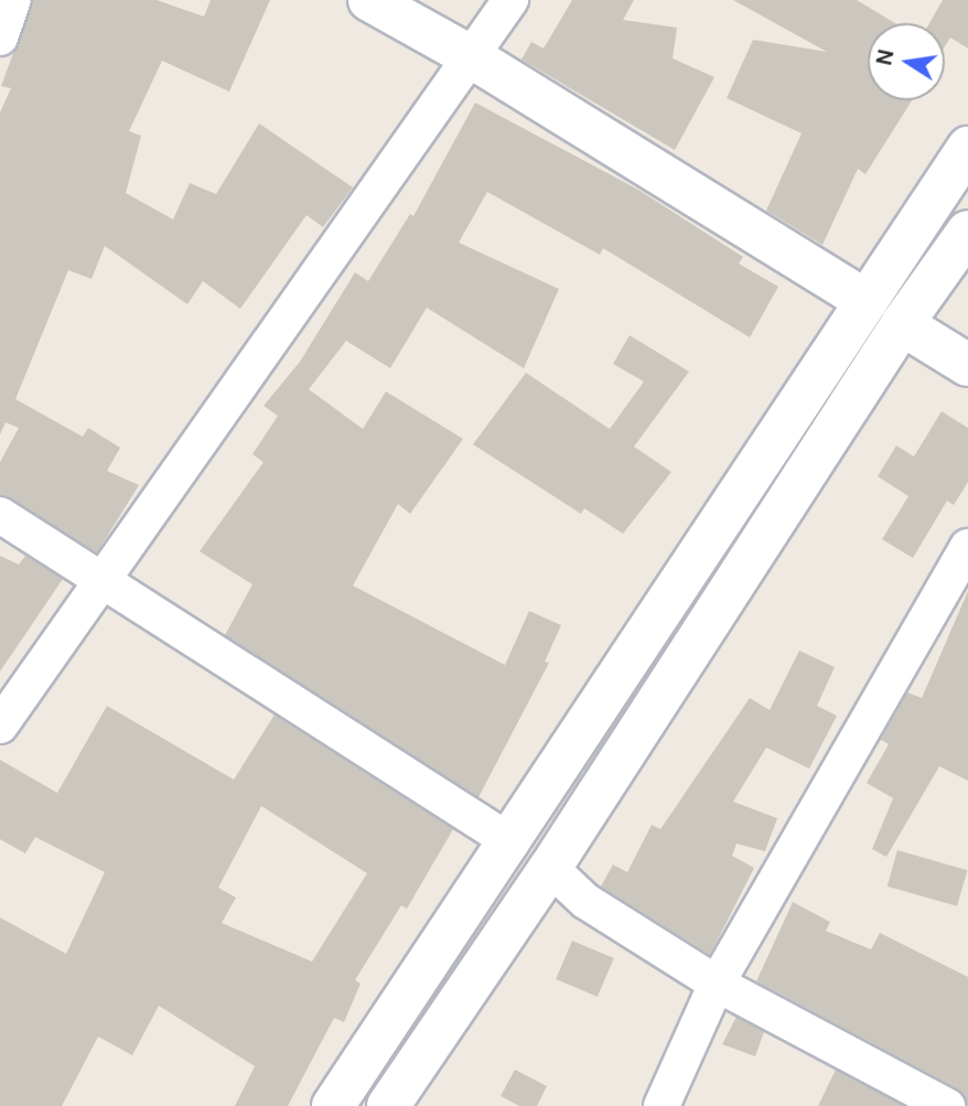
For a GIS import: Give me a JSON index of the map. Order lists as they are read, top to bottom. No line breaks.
{"north":"left"}
